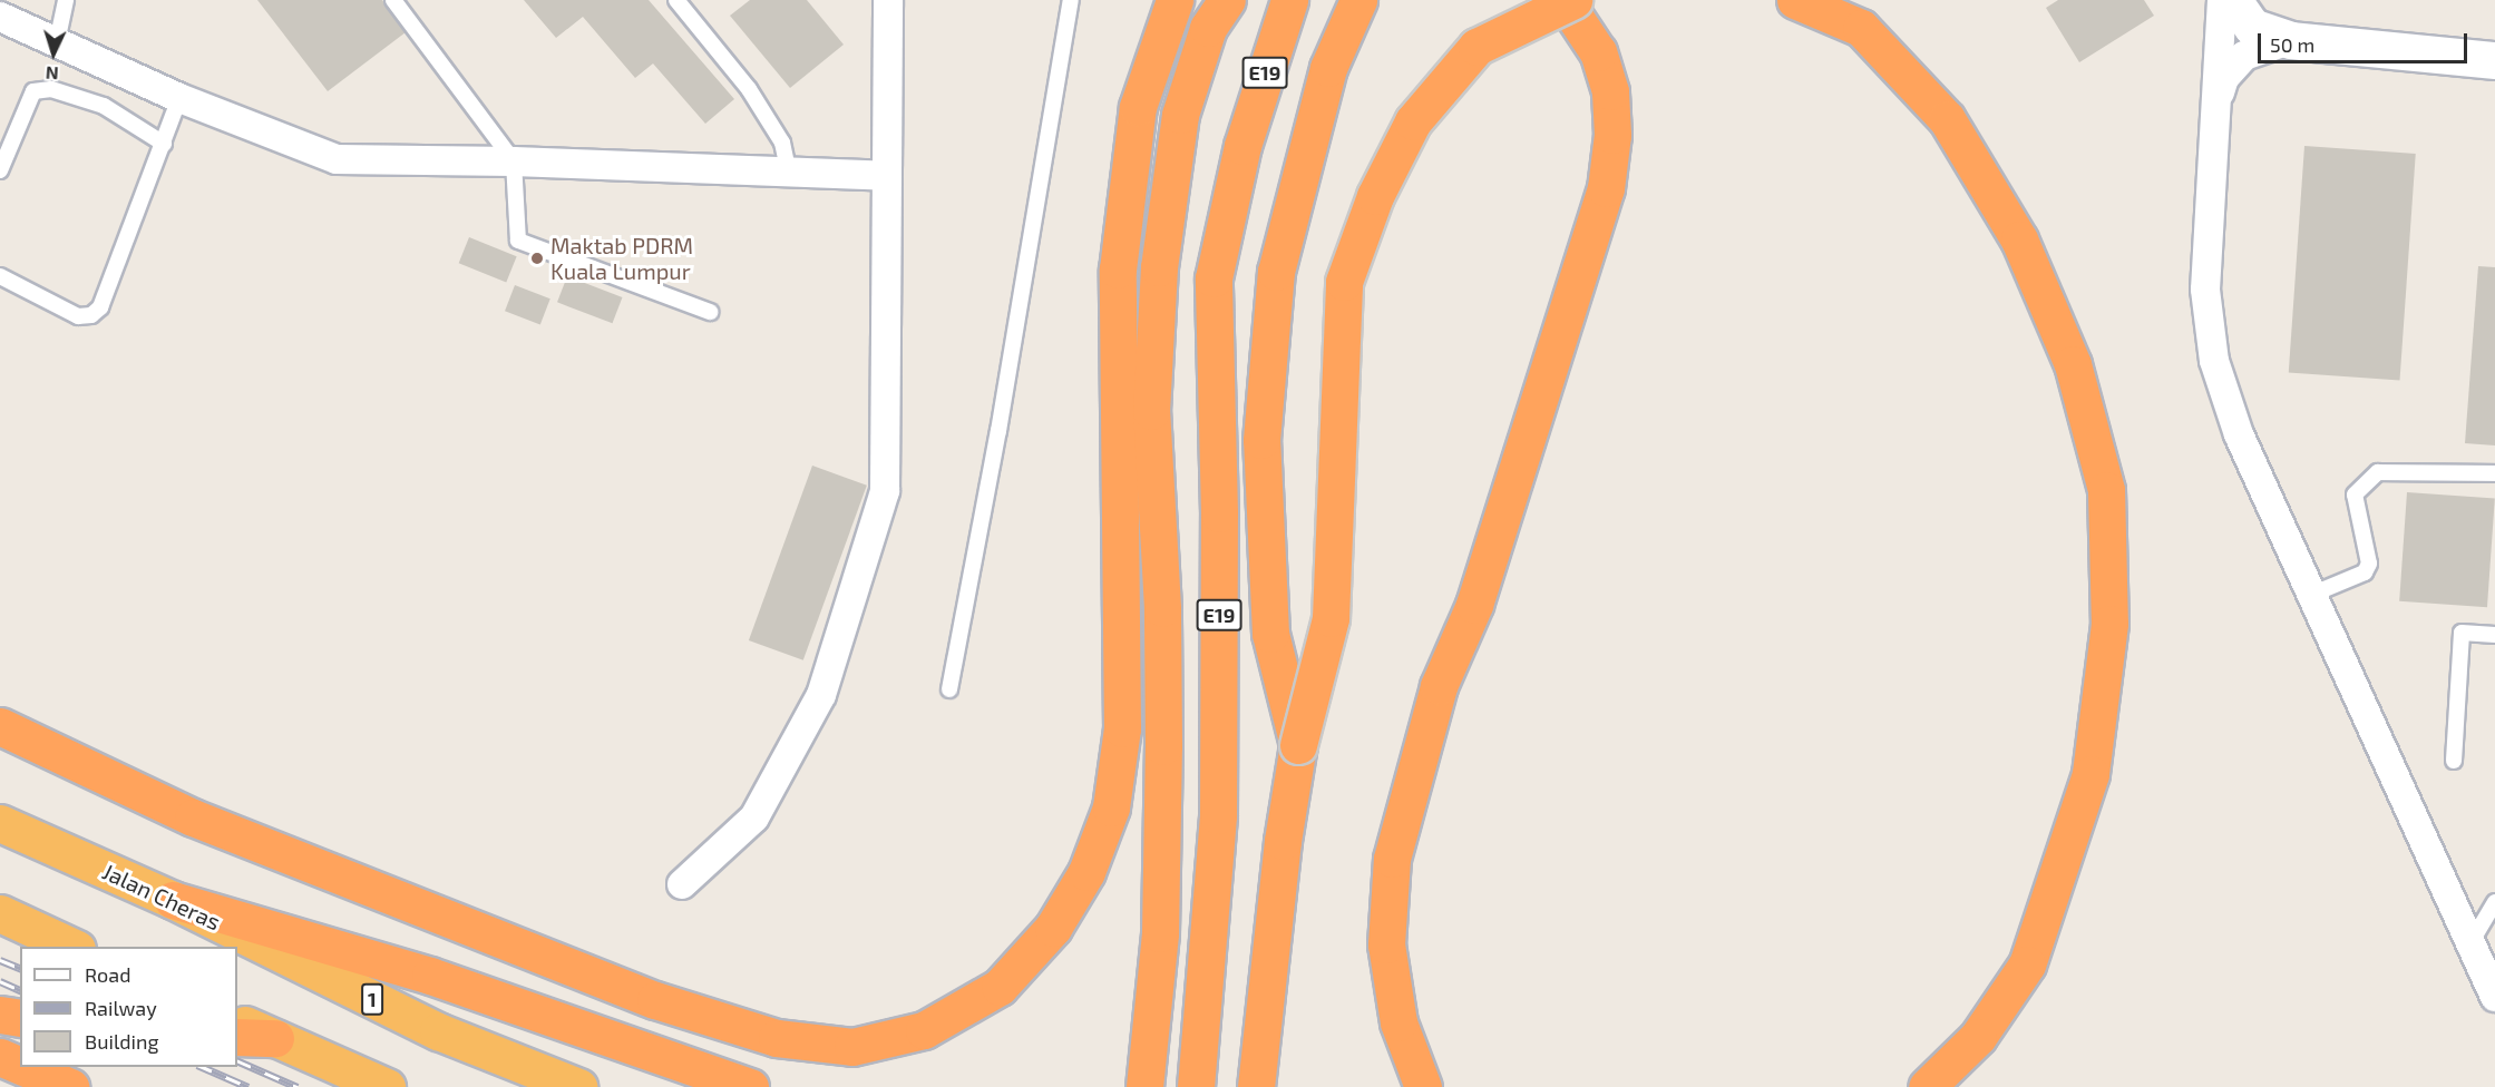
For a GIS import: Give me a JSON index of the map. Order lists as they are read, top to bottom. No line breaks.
{"streets":{"highway":["E19","Jalan Cheras","1"]},"places":["Maktab PDRM Kuala Lumpur"],"legend":["Road","Railway","Building"],"scale_bar":"50 m","north":"bottom"}
